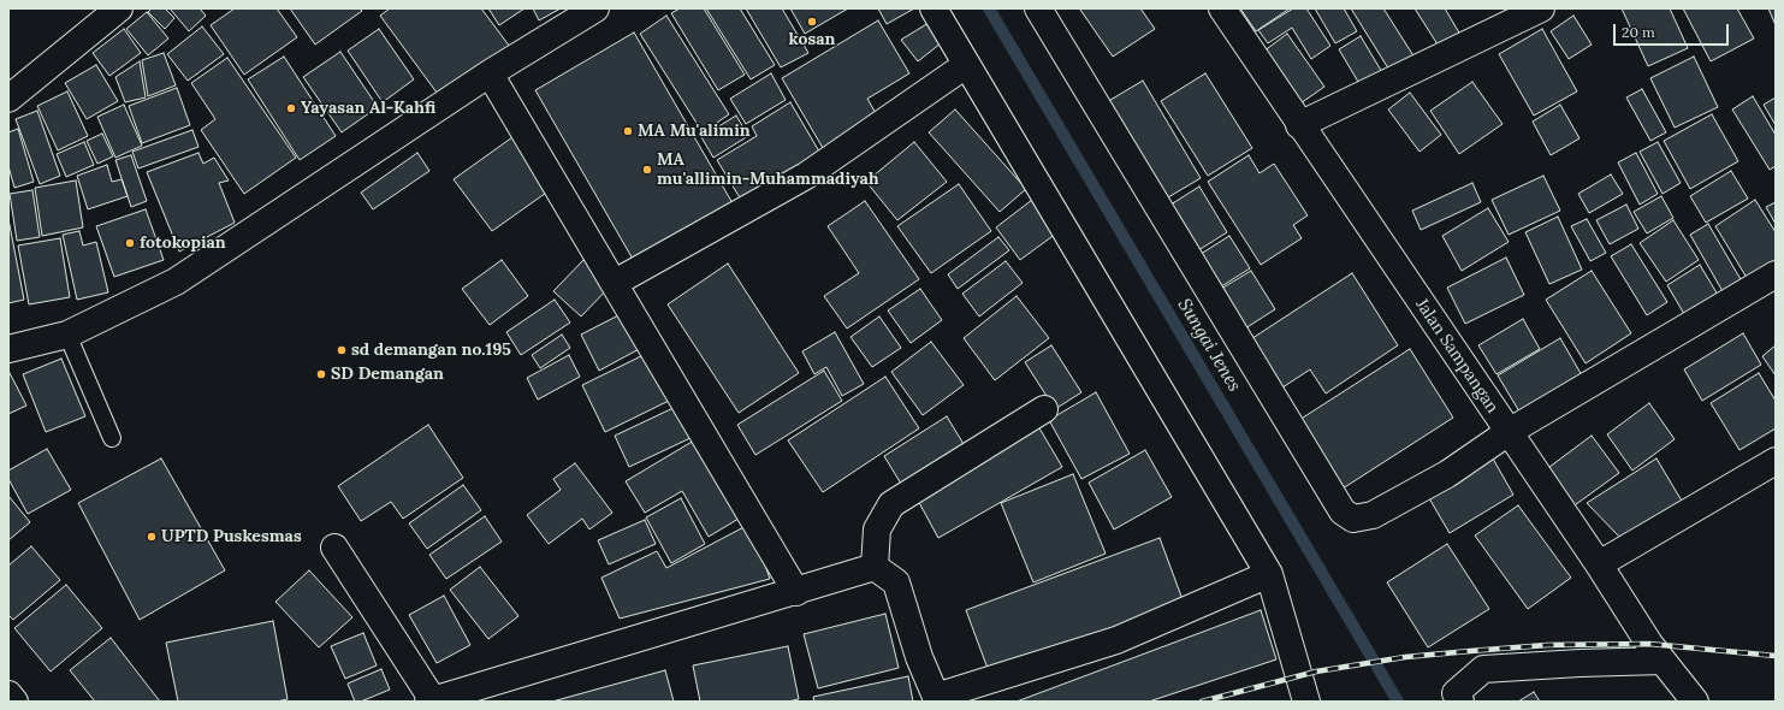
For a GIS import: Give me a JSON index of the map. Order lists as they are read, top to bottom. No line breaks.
{"streets":{"street":["Jalan Sampangan"]},"water":["Sungai Jenes"],"places":["kosan","Yayasan Al-Kahfi","MA Mu'alimin","MA mu'allimin-Muhammadiyah","fotokopian","sd demangan no.195","SD Demangan","UPTD Puskesmas"],"scale_bar":"20 m"}
